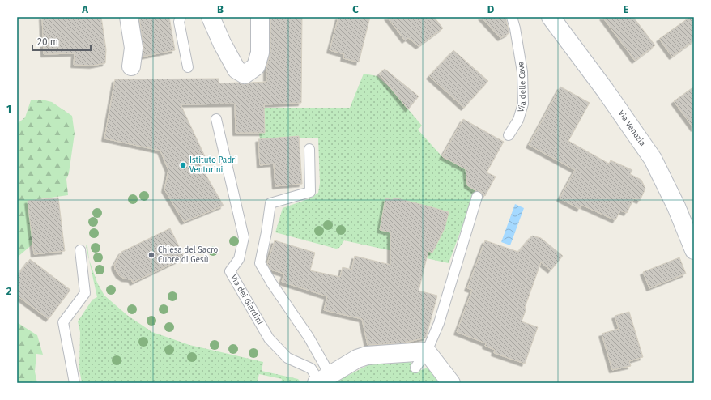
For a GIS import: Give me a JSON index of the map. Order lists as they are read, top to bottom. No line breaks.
{"streets":{"street":["Via Venezia"],"lane":["Via delle Cave","Via dei Giardini"]},"places":["Istituto Padri Venturini","Chiesa del Sacro Cuore di Gesù"],"scale_bar":"20 m","grid":{"columns":["A","B","C","D","E"],"rows":["1","2"]}}
